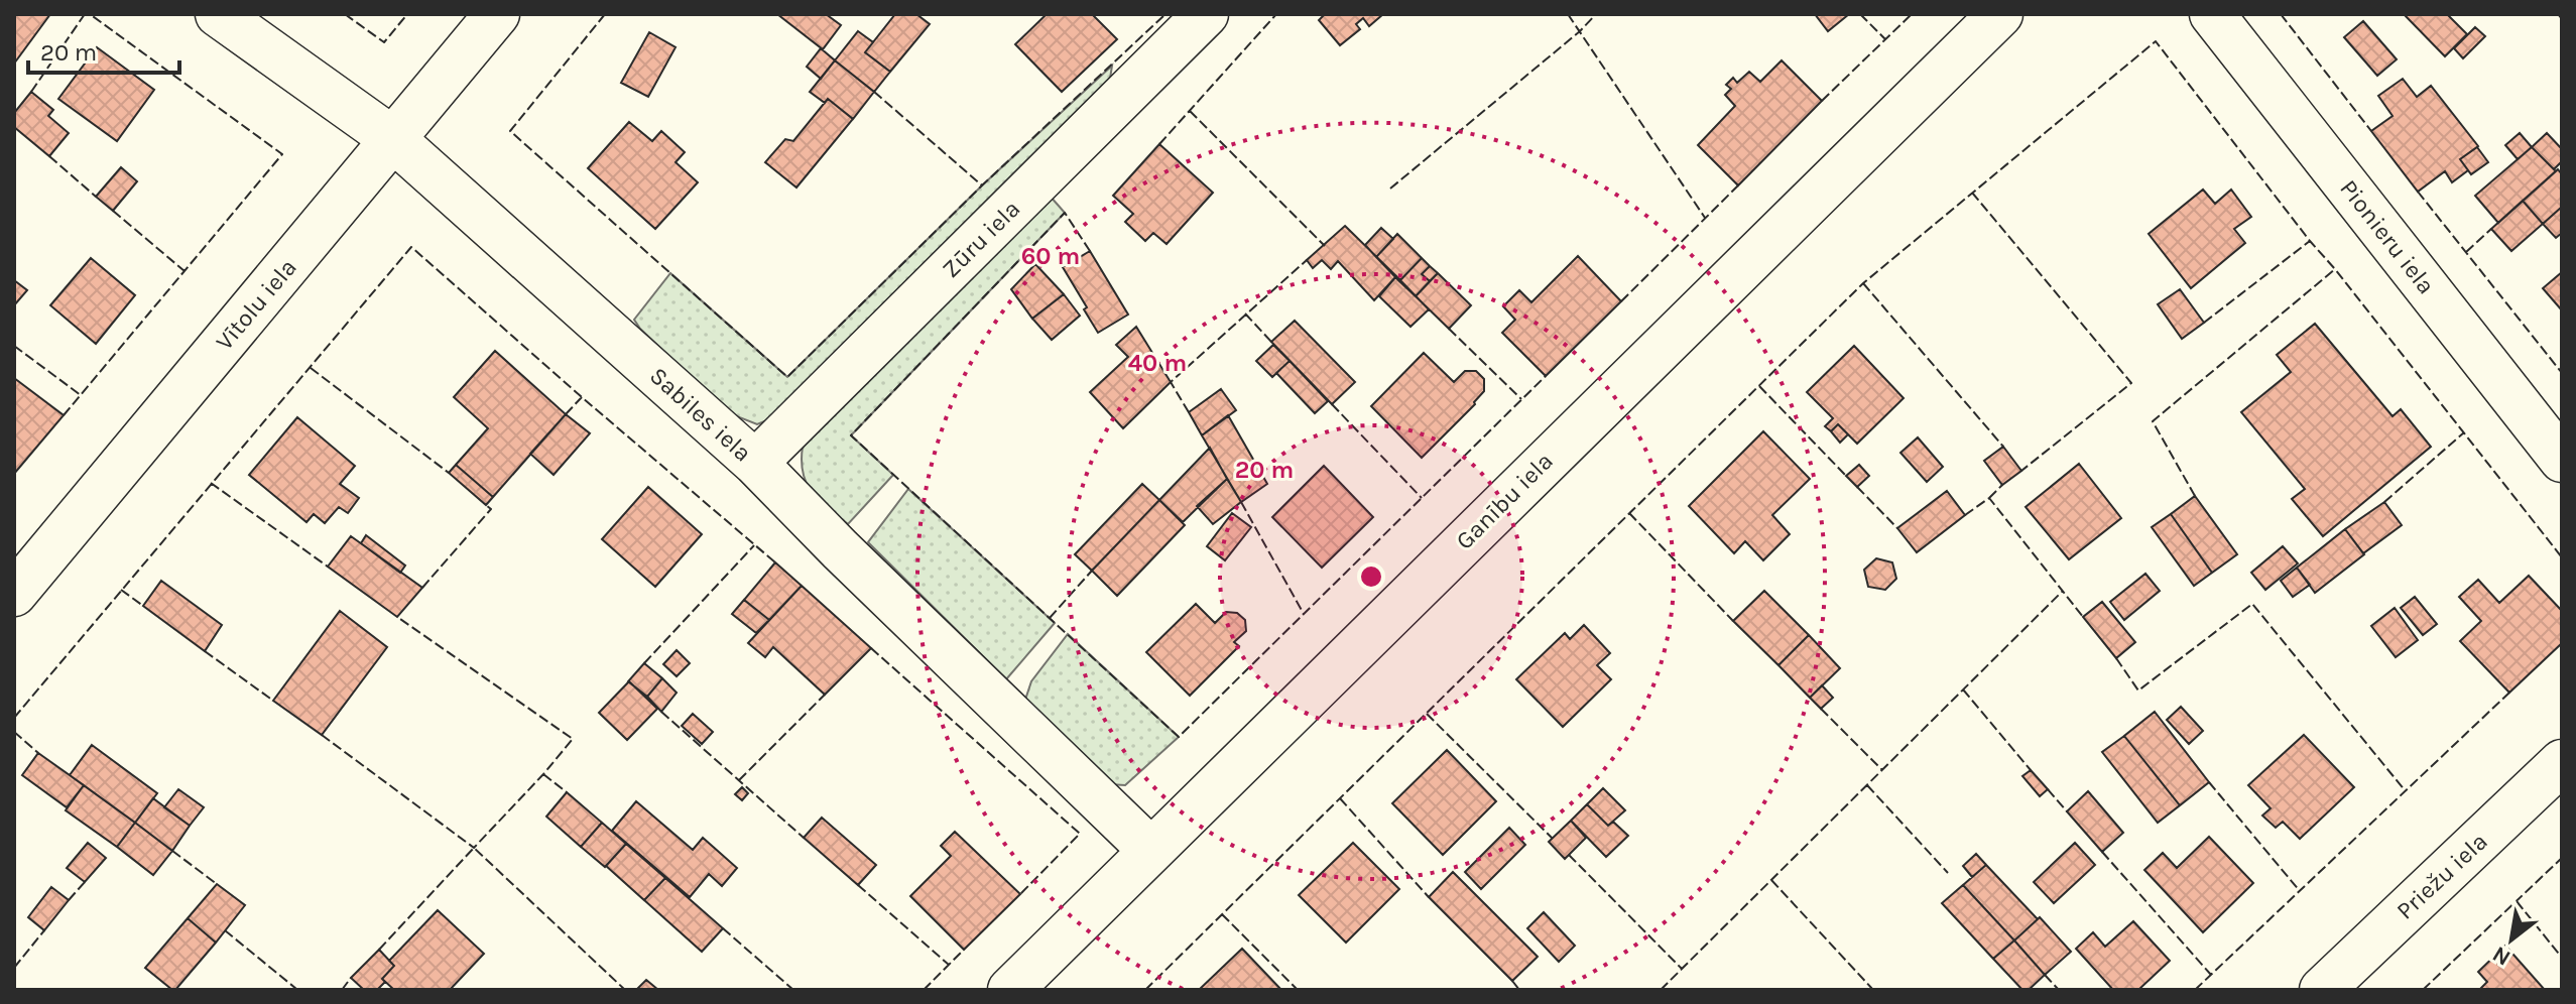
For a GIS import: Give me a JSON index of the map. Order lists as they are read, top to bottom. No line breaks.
{"streets":{"street":["Pionieru iela","Zūru iela","Vītolu iela","Sabiles iela","Ganību iela","Priežu iela"]},"crossings":[["Zūru iela","Sabiles iela"],["Vītolu iela","Sabiles iela"],["Sabiles iela","Ganību iela"]],"scale_bar":"20 m","north":"bottom left","rings":["60 m","40 m","20 m"]}
